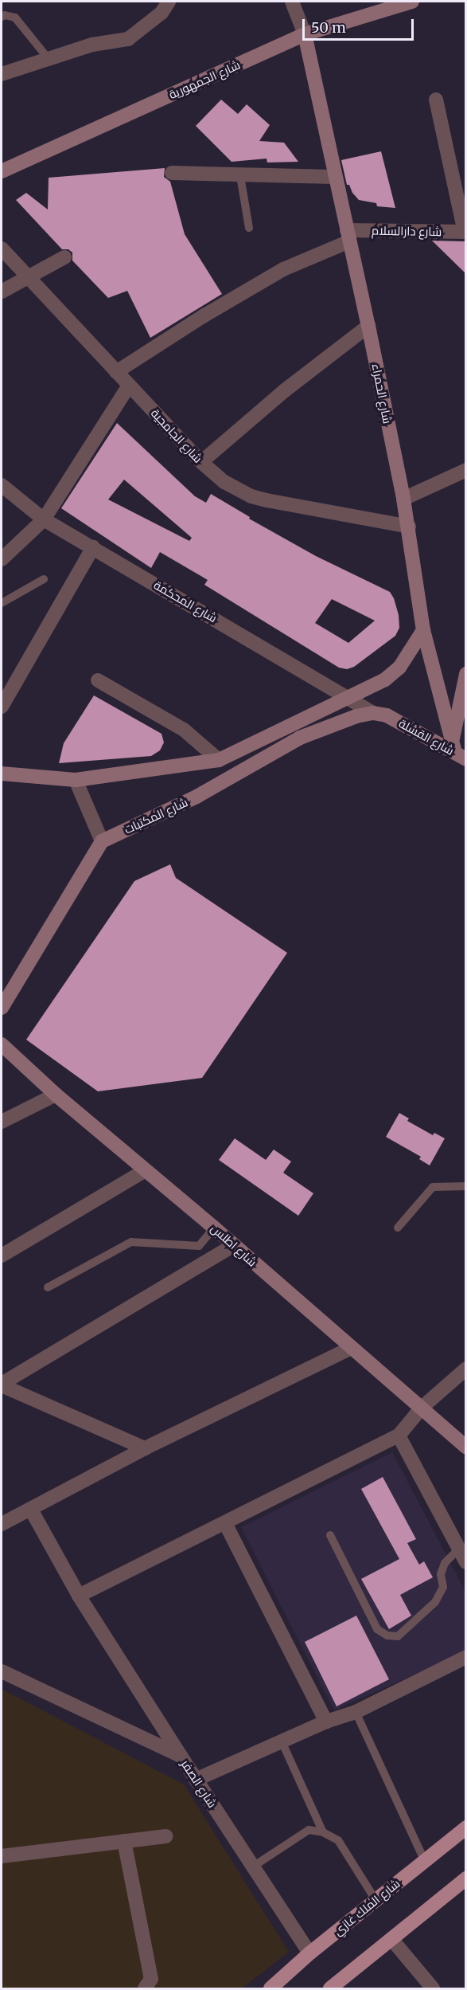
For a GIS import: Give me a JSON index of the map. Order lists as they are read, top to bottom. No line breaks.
{"streets":{"main road":["شارع الملك غازي"],"street":["شارع الجمهورية","شارع دارالسلام","شارع الحمراء","شارع الجامجية","شارع المحكمة","شارع القشلة","شارع المكتبات","شارع اطلس","شارع الصفر"]},"crossings":[["شارع الجمهورية","شارع الحمراء"],["شارع دارالسلام","شارع الحمراء"],["شارع الحمراء","شارع الجامجية"],["شارع الحمراء","شارع القشلة"],["شارع المحكمة","شارع القشلة"],["شارع المحكمة","شارع المكتبات"],["شارع القشلة","شارع المكتبات"],["شارع الصفر","شارع الملك غازي"]],"scale_bar":"50 m"}
